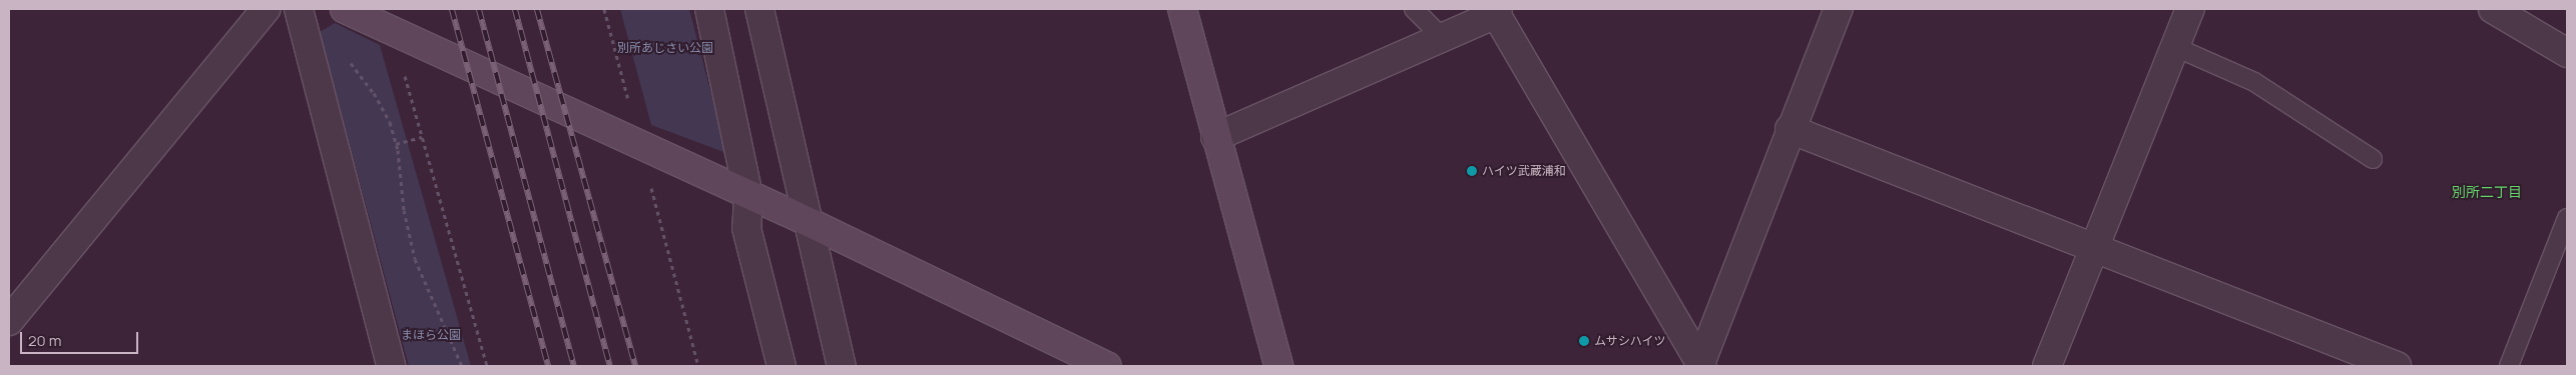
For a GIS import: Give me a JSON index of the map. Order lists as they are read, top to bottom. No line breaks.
{"districts":["別所二丁目"],"parks":["別所あじさい公園","まほら公園"],"places":["ハイツ武蔵浦和","ムサシハイツ"],"scale_bar":"20 m"}
